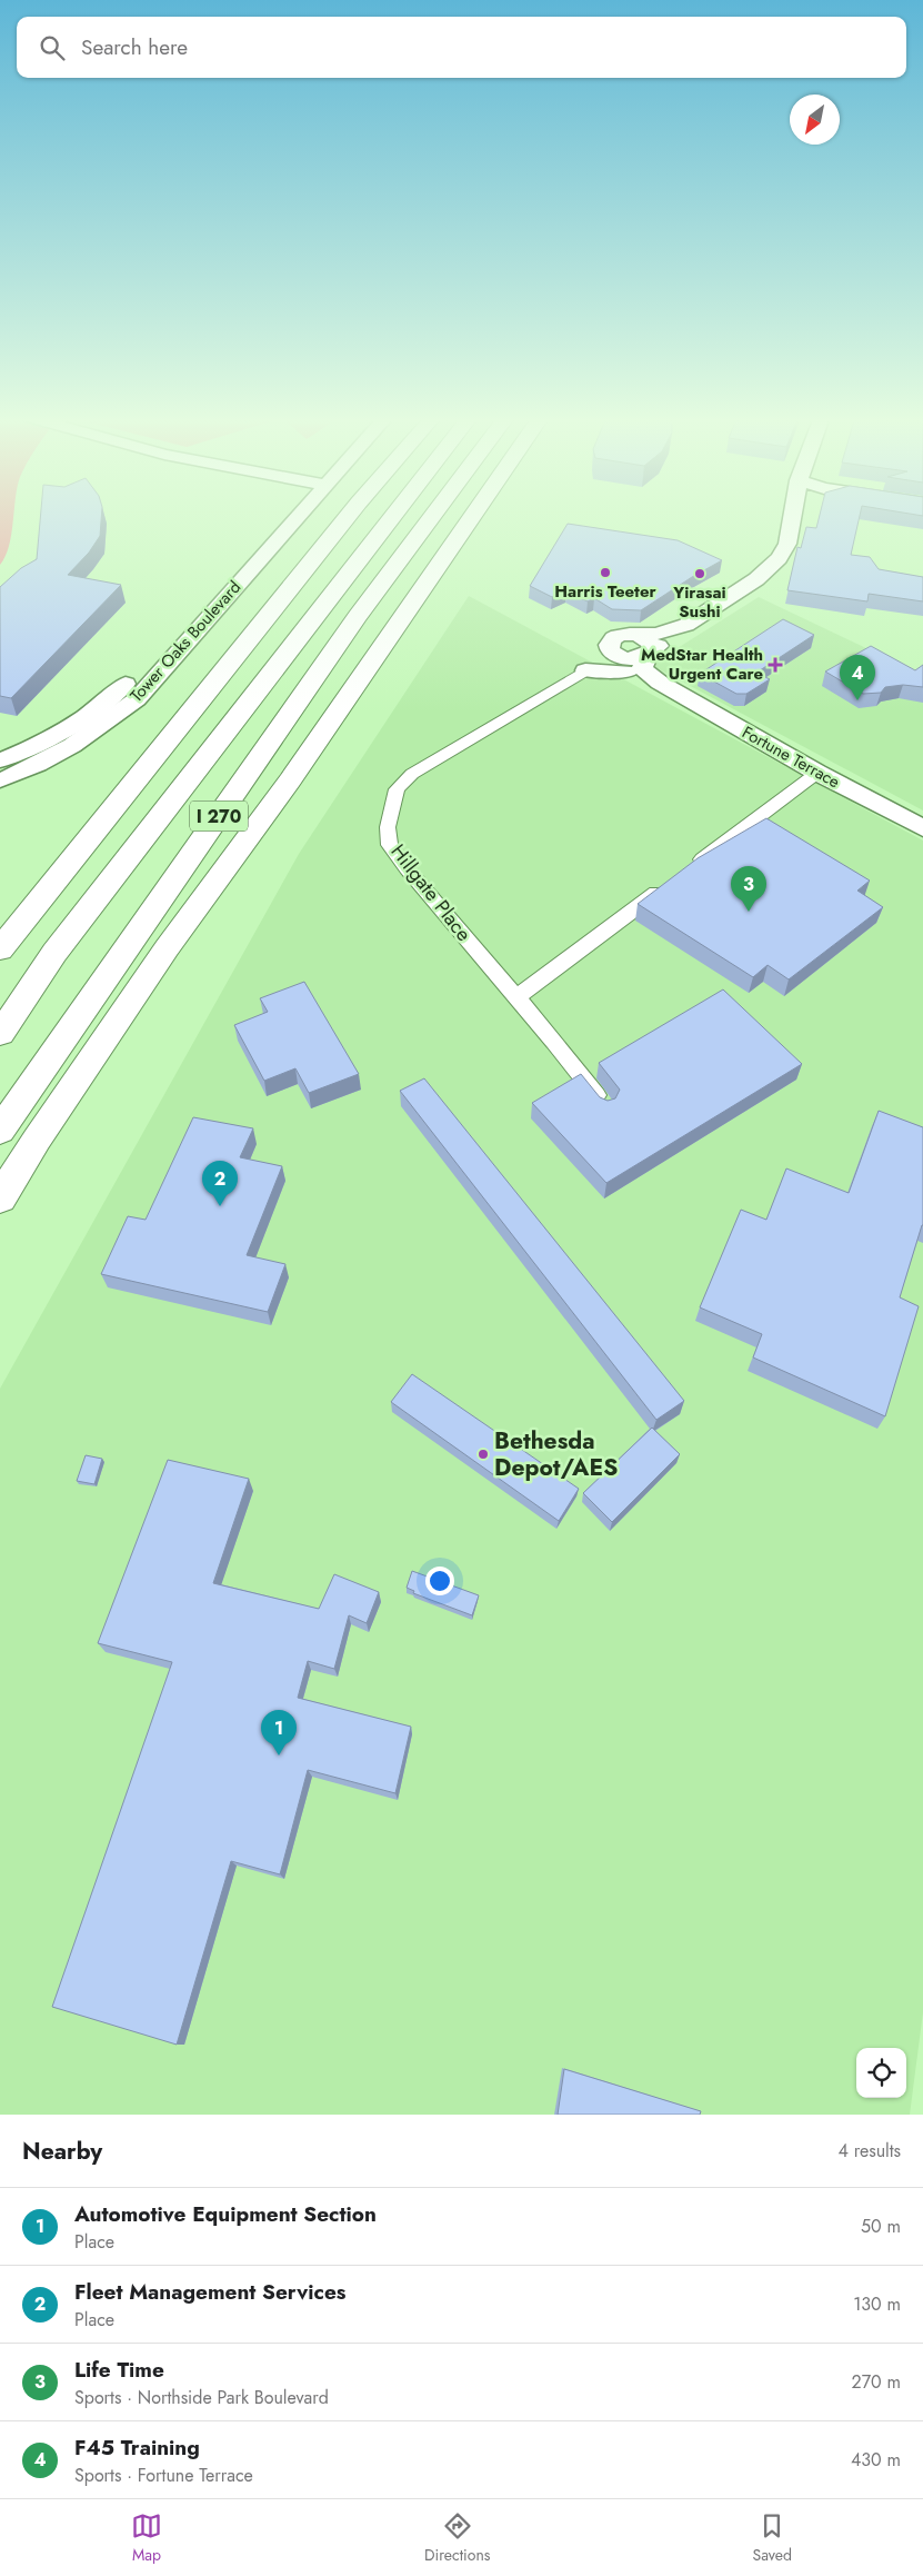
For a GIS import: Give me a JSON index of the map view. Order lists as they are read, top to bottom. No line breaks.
{"streets":{"highway":["I 270"],"street":["Tower Oaks Boulevard","Fortune Terrace","Hillgate Place"]},"places":{"other":["Harris Teeter","Yirasai Sushi","Bethesda Depot/AES"],"health":["MedStar Health Urgent Care"]},"north":"bottom left","page":{"search":"Search here","pins":["4","3","2","1"],"heading":["Nearby","4 results"],"list":[{"mark":"1","name":"Automotive Equipment Section","note":"Place","value":"50 m"},{"mark":"2","name":"Fleet Management Services","note":"Place","value":"130 m"},{"mark":"3","name":"Life Time","note":"Sports · Northside Park Boulevard","value":"270 m"},{"mark":"4","name":"F45 Training","note":"Sports · Fortune Terrace","value":"430 m"}],"nav":["Map","Directions","Saved"]}}
